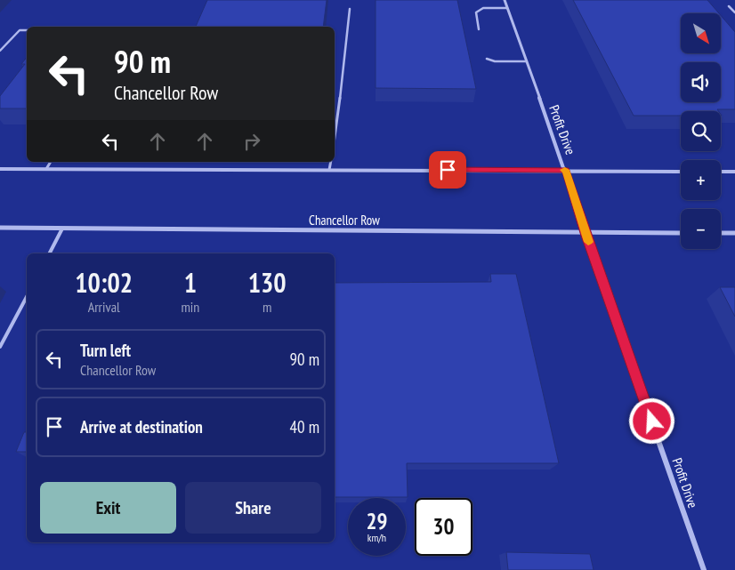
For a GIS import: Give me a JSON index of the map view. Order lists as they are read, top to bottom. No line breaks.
{"streets":{"street":["Profit Drive","Chancellor Row"]},"crossings":[["Profit Drive","Chancellor Row"]],"north":"bottom right","page":{"map_buttons":["+","−"],"turn":["90 m","Chancellor Row"],"eta":["10:02","Arrival","1","min","130","m"],"list":[{"name":"Turn left","note":"Chancellor Row","value":"90 m"},{"name":"Arrive at destination","value":"40 m"}],"buttons":["Exit","Share"],"speed":"29 km/h","limit":"30"}}
